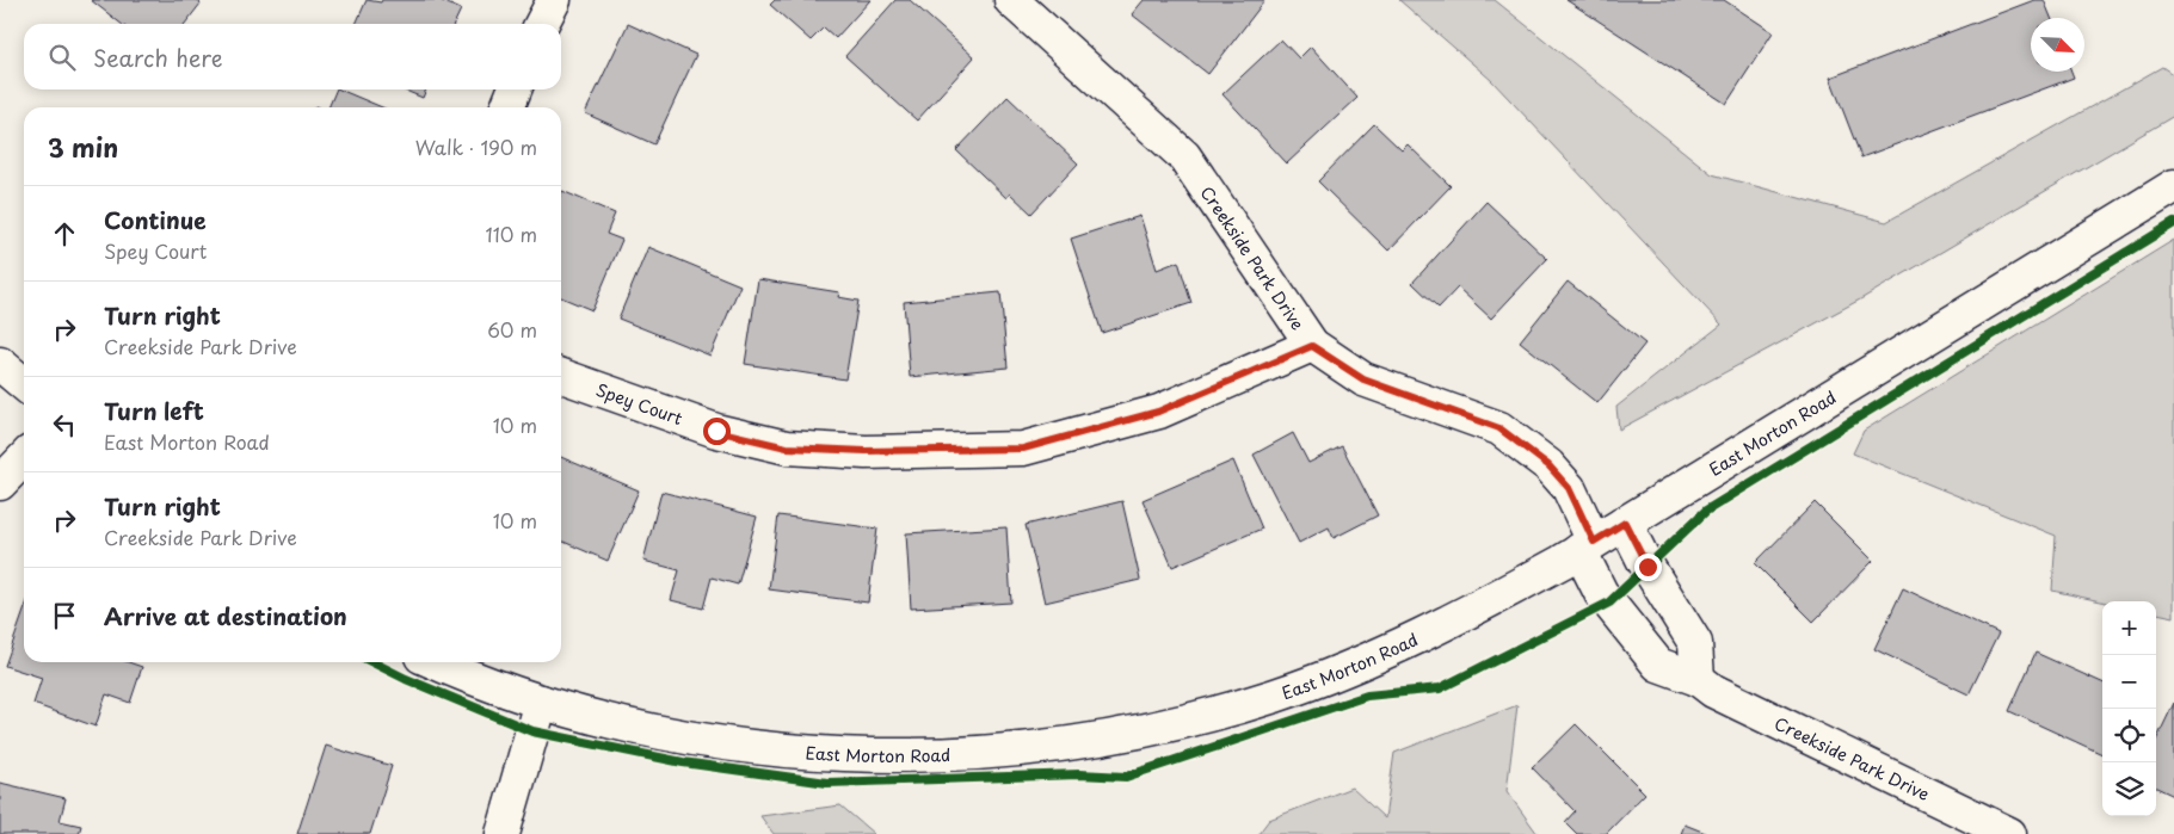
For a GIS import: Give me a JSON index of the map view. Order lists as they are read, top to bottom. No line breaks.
{"streets":{"street":["Creekside Park Drive","Spey Court","East Morton Road"]},"crossings":[["Creekside Park Drive","Spey Court"],["Creekside Park Drive","East Morton Road"]],"north":"bottom right","page":{"search":"Search here","heading":["3 min","Walk · 190 m"],"list":[["Continue","Spey Court","110 m"],["Turn right","Creekside Park Drive","60 m"],["Turn left","East Morton Road","10 m"],["Turn right","Creekside Park Drive","10 m"],"Arrive at destination"],"map_buttons":["+","−"]}}
